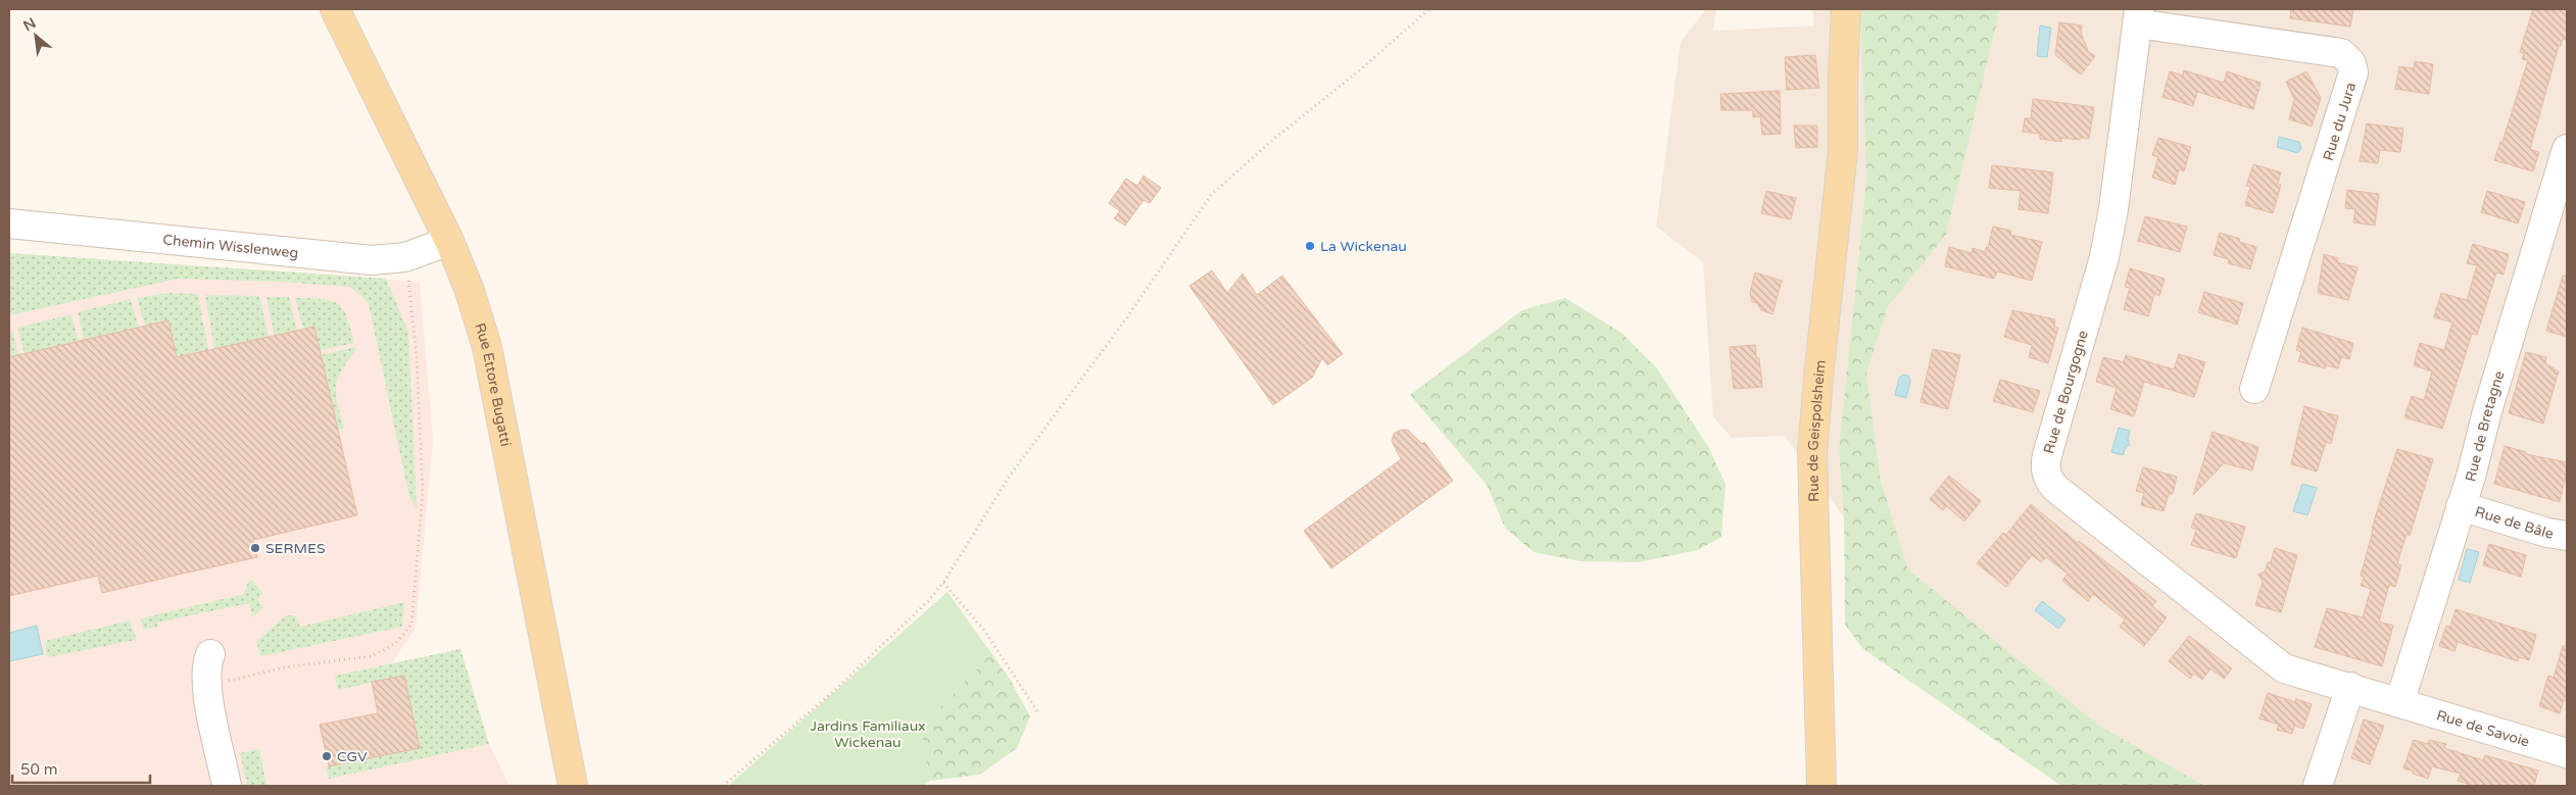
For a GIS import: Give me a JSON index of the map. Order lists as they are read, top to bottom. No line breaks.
{"streets":{"main road":["Rue Ettore Bugatti","Rue de Geispolsheim"],"street":["Rue du Jura","Chemin Wisslenweg","Rue de Bourgogne","Rue de Bretagne","Rue de Bâle","Rue de Savoie"]},"crossings":[["Rue du Jura","Rue de Bourgogne"],["Chemin Wisslenweg","Rue Ettore Bugatti"],["Rue de Bourgogne","Rue de Bretagne"],["Rue de Bourgogne","Rue de Savoie"],["Rue de Bretagne","Rue de Bâle"],["Rue de Bretagne","Rue de Savoie"]],"parks":["Jardins Familiaux Wickenau"],"places":["La Wickenau","SERMES","CGV"],"scale_bar":"50 m","north":"top left"}
